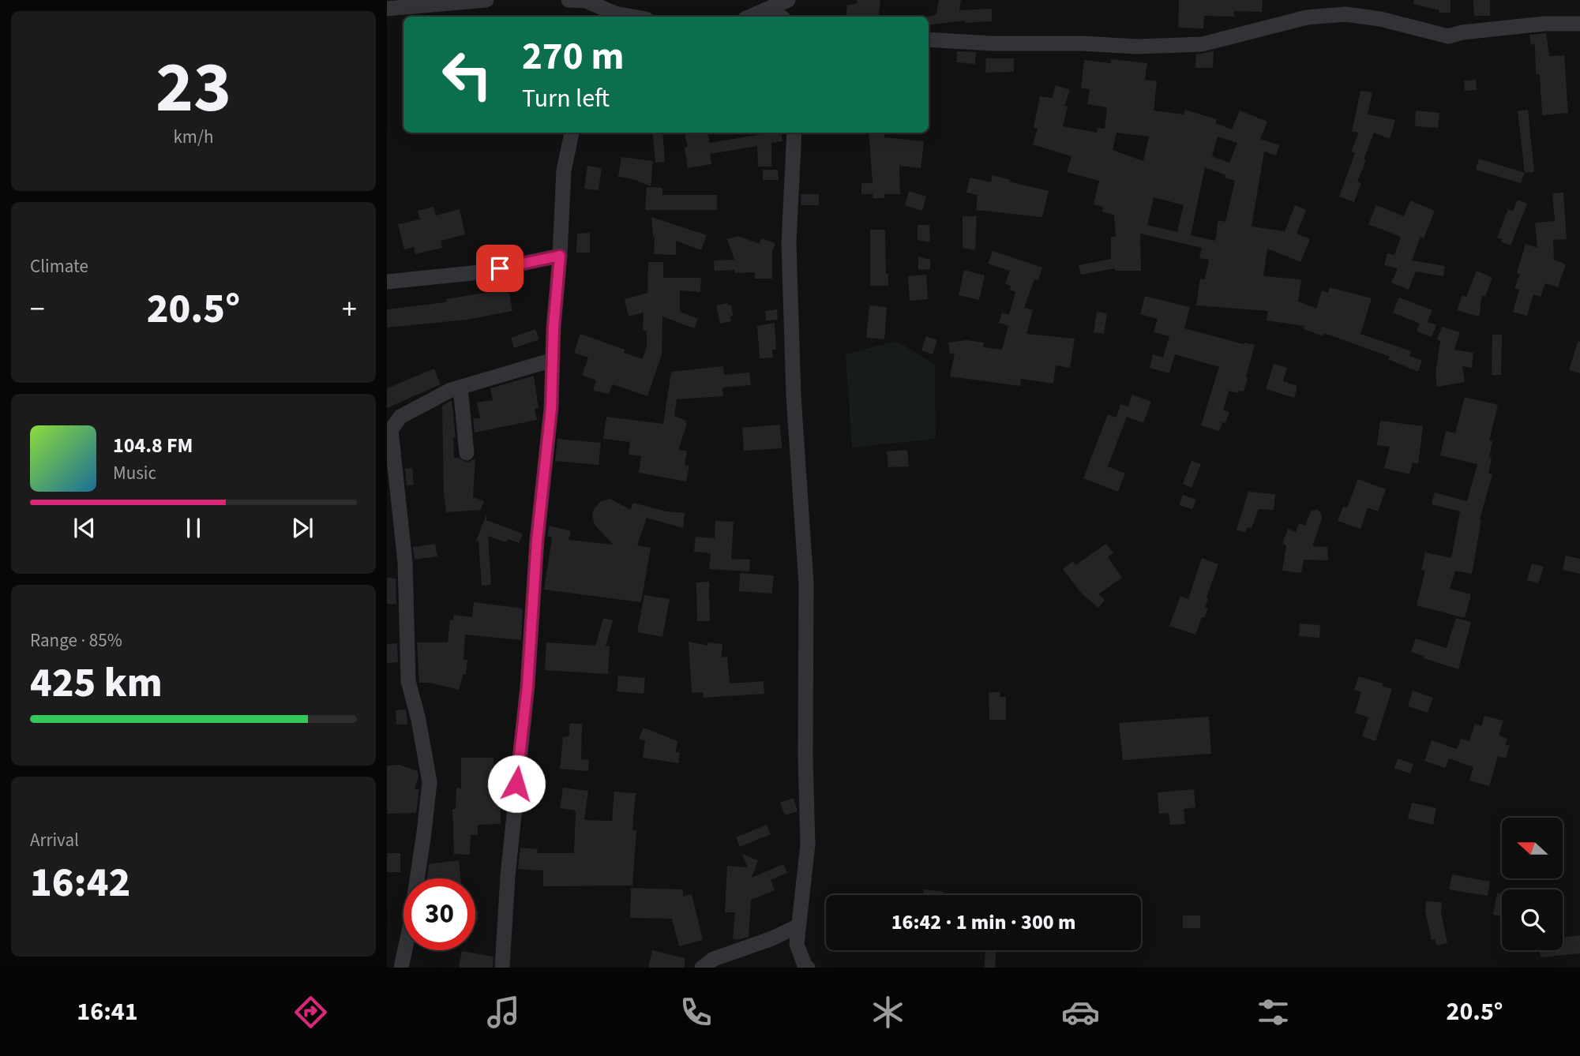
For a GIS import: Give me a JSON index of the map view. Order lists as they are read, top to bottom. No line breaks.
{"north":"left","page":{"tile":[["23","km/h"],"Climate",["Range · 85%","425 km"],["Arrival","16:42"]],"turn":["270 m","Turn left"],"heat":["−","20.5°","+"],"song":["104.8 FM","Music"],"limit":"30","trip":"16:42 · 1 min · 300 m","tabs":["16:41","20.5°"]}}
